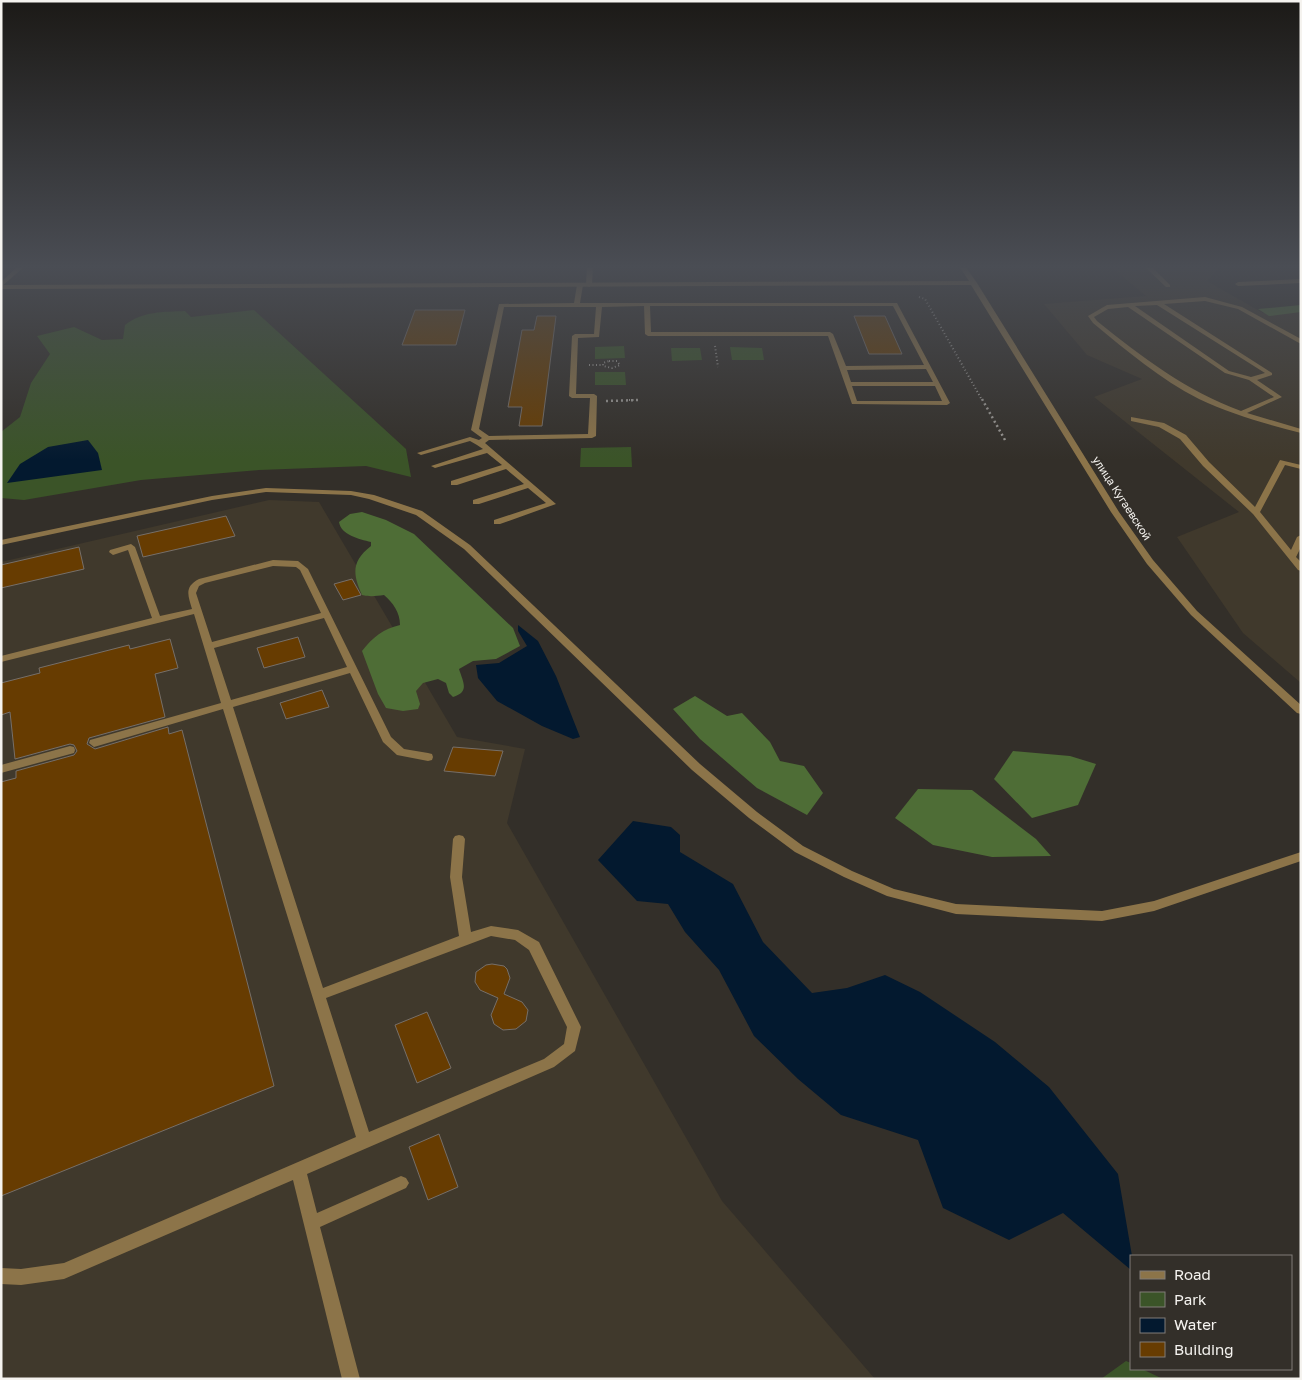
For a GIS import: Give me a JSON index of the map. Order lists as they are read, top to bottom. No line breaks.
{"streets":{"street":["улица Кугаевской"]},"legend":["Road","Park","Water","Building"]}
